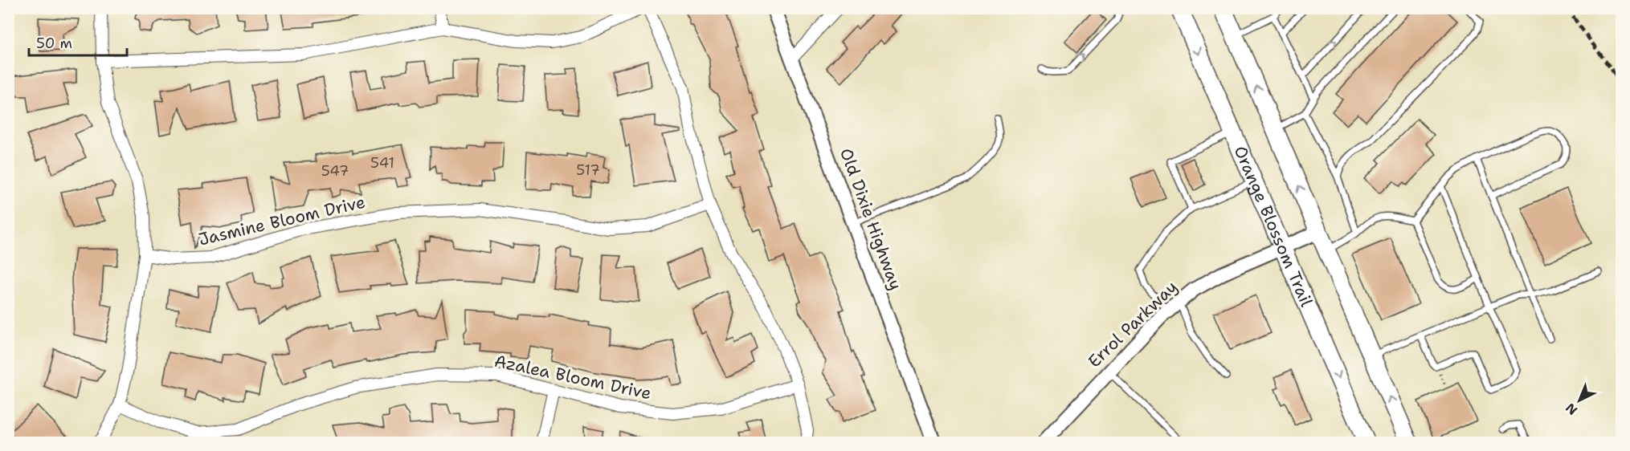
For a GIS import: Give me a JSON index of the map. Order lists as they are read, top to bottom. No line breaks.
{"streets":{"main road":["Orange Blossom Trail"],"street":["Old Dixie Highway","Jasmine Bloom Drive","Errol Parkway","Azalea Bloom Drive"]},"crossings":[["Orange Blossom Trail","Errol Parkway"]],"house_numbers":["541","517","547"],"scale_bar":"50 m","north":"bottom left"}
